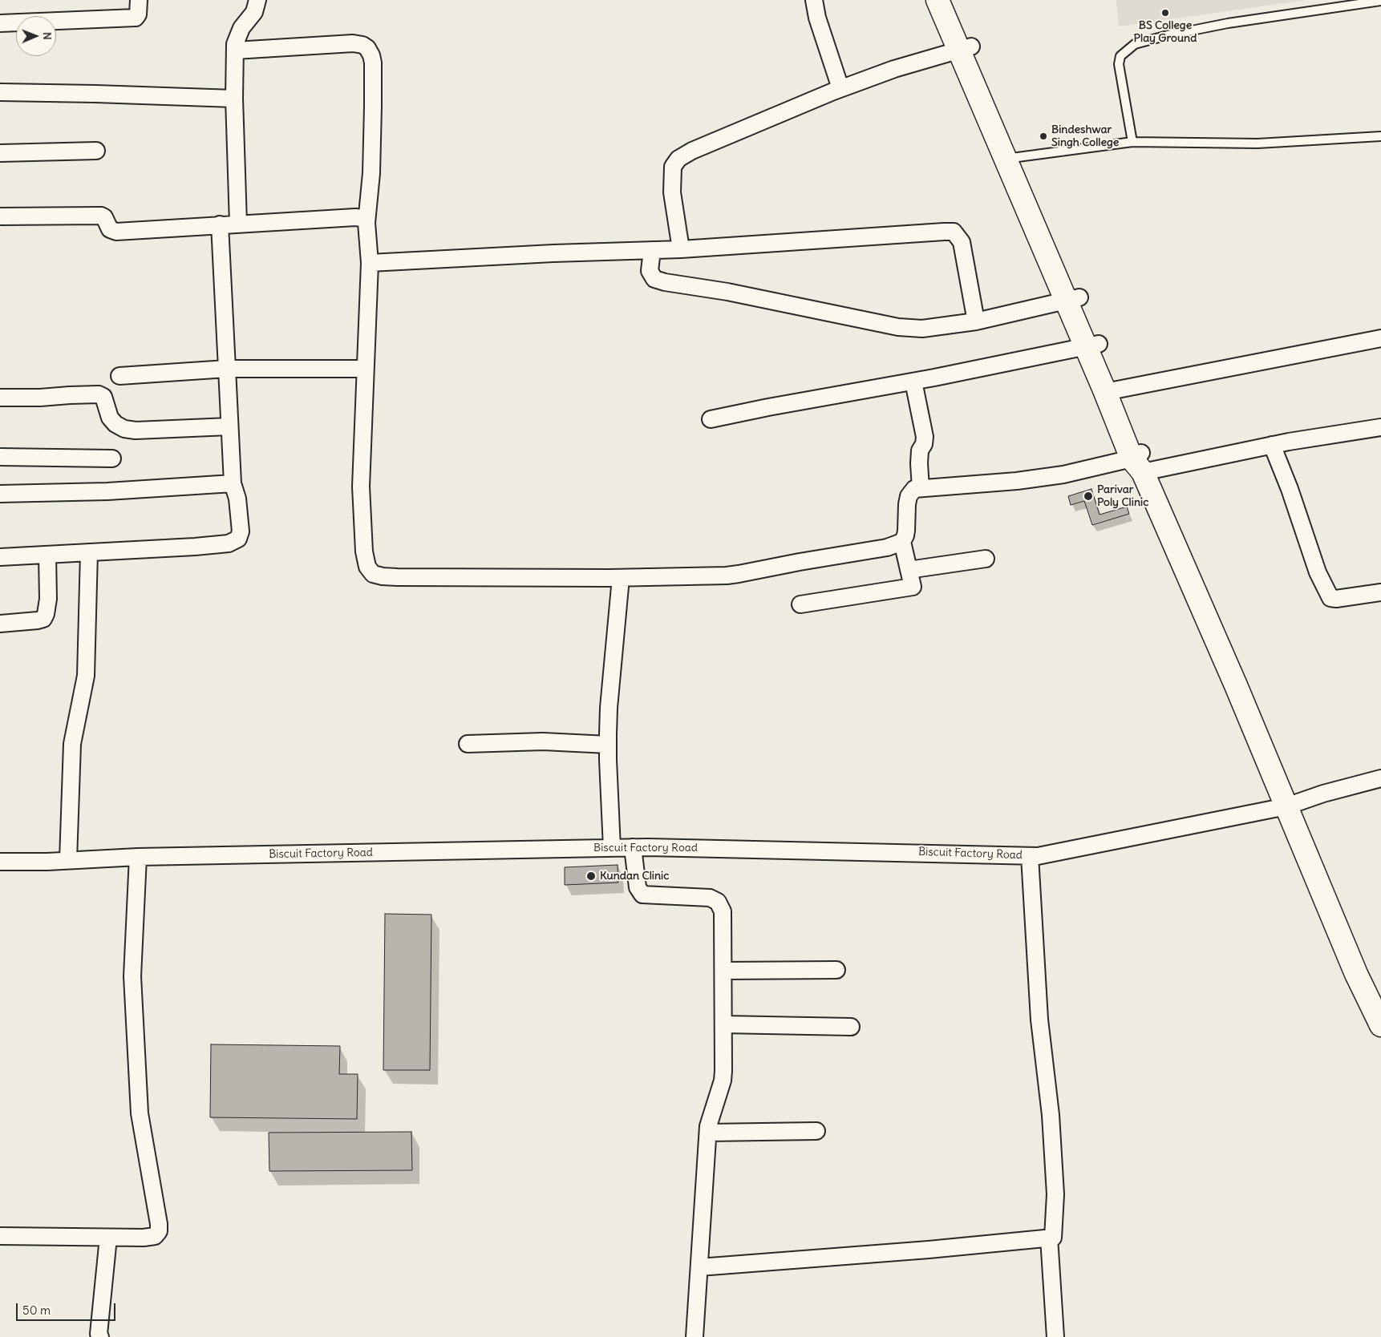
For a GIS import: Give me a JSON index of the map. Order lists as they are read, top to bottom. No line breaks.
{"streets":{"street":["Biscuit Factory Road"]},"places":["BS College Play Ground","Bindeshwar Singh College","Parivar Poly Clinic","Kundan Clinic"],"scale_bar":"50 m","north":"right"}
